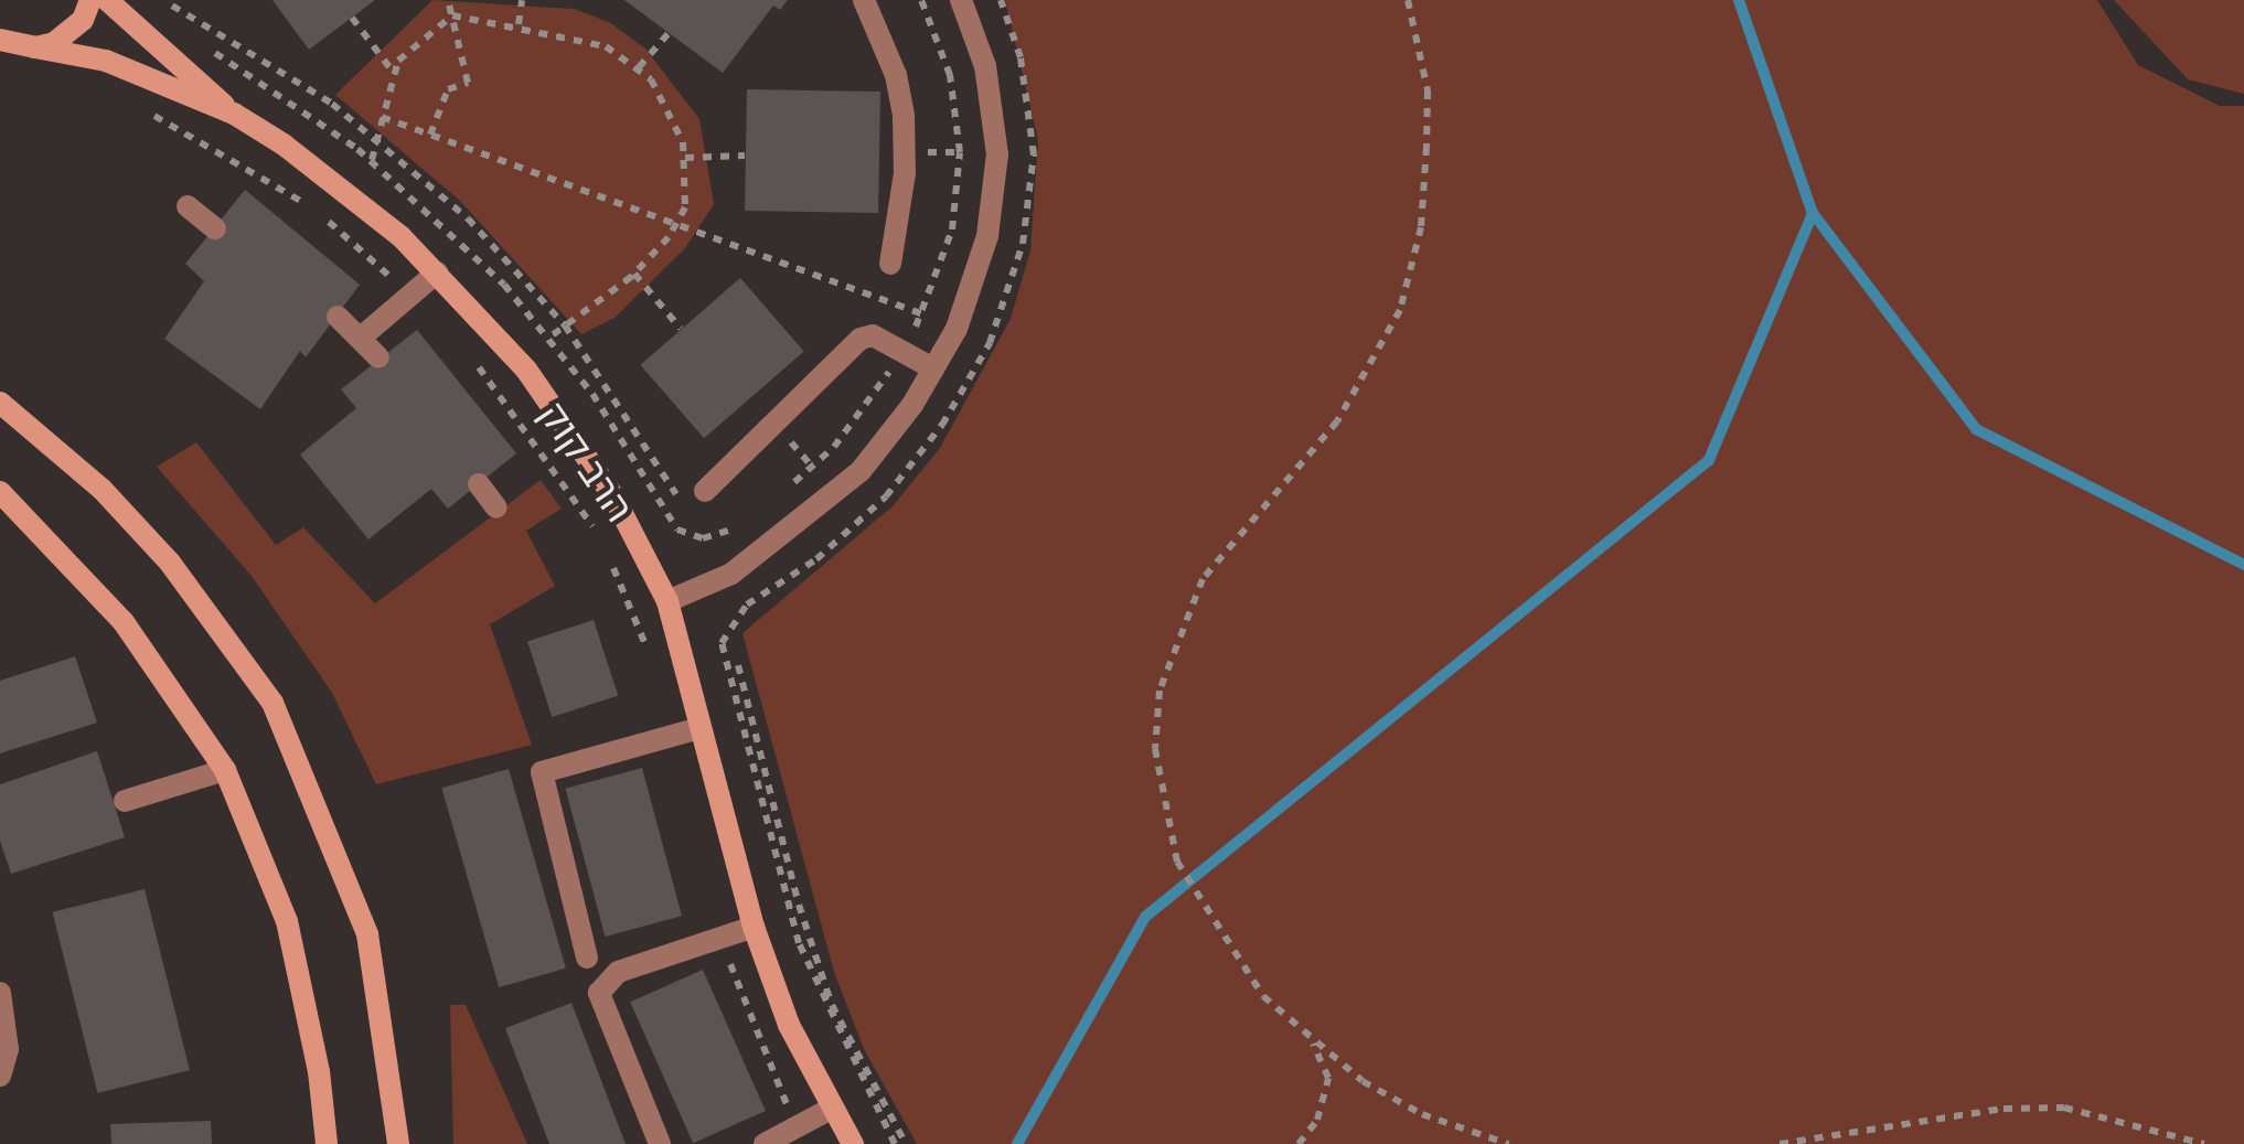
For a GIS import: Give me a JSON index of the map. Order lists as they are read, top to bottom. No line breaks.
{"streets":{"street":["הרב קוק"]}}
